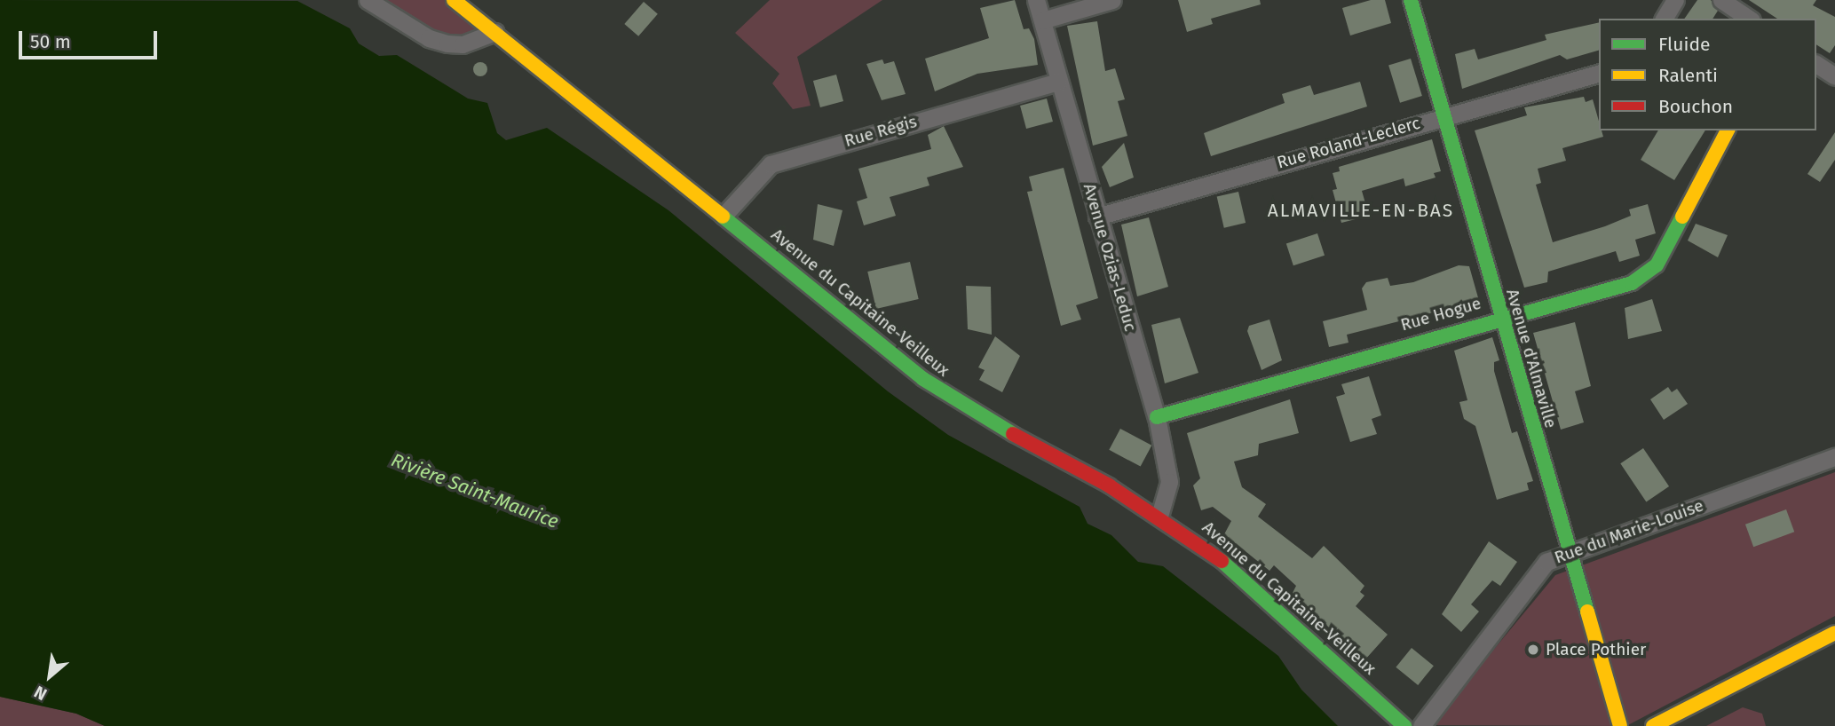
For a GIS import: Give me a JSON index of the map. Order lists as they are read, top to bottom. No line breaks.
{"streets":{"street":["Rue Régis","Rue Roland-Leclerc","Avenue Ozias-Leduc","Avenue du Capitaine-Veilleux","Rue Hogue","Avenue d'Almaville","Rue du Marie-Louise"]},"crossings":[["Rue Régis","Avenue Ozias-Leduc"],["Rue Régis","Avenue du Capitaine-Veilleux"],["Rue Roland-Leclerc","Avenue Ozias-Leduc"],["Rue Roland-Leclerc","Avenue d'Almaville"],["Avenue Ozias-Leduc","Avenue du Capitaine-Veilleux"],["Avenue Ozias-Leduc","Rue Hogue"],["Rue Hogue","Avenue d'Almaville"],["Avenue d'Almaville","Rue du Marie-Louise"]],"districts":["ALMAVILLE-EN-BAS"],"water":["Rivière Saint-Maurice"],"places":["Place Pothier"],"legend":["Fluide","Ralenti","Bouchon"],"scale_bar":"50 m","north":"bottom left"}
